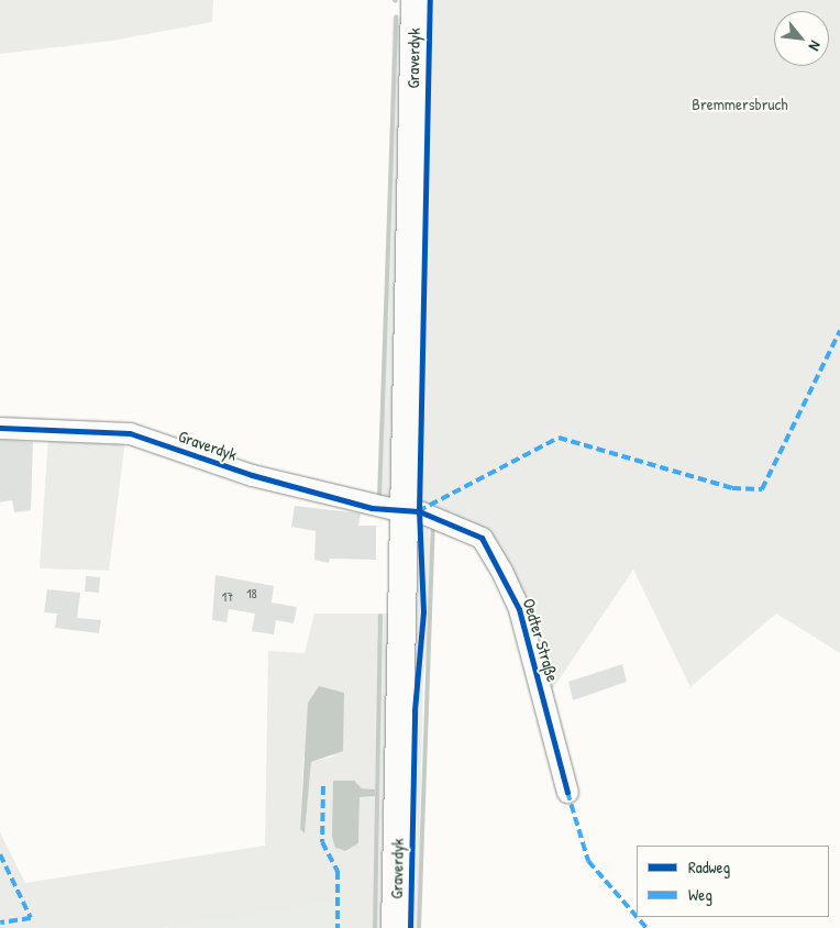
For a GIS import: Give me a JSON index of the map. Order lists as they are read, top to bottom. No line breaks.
{"streets":{"main road":["Graverdyk"],"street":["Oedter Straße"]},"crossings":[["Graverdyk","Oedter Straße"]],"parks":["Bremmersbruch"],"house_numbers":["18","17"],"legend":["Radweg","Weg"],"north":"bottom right"}
